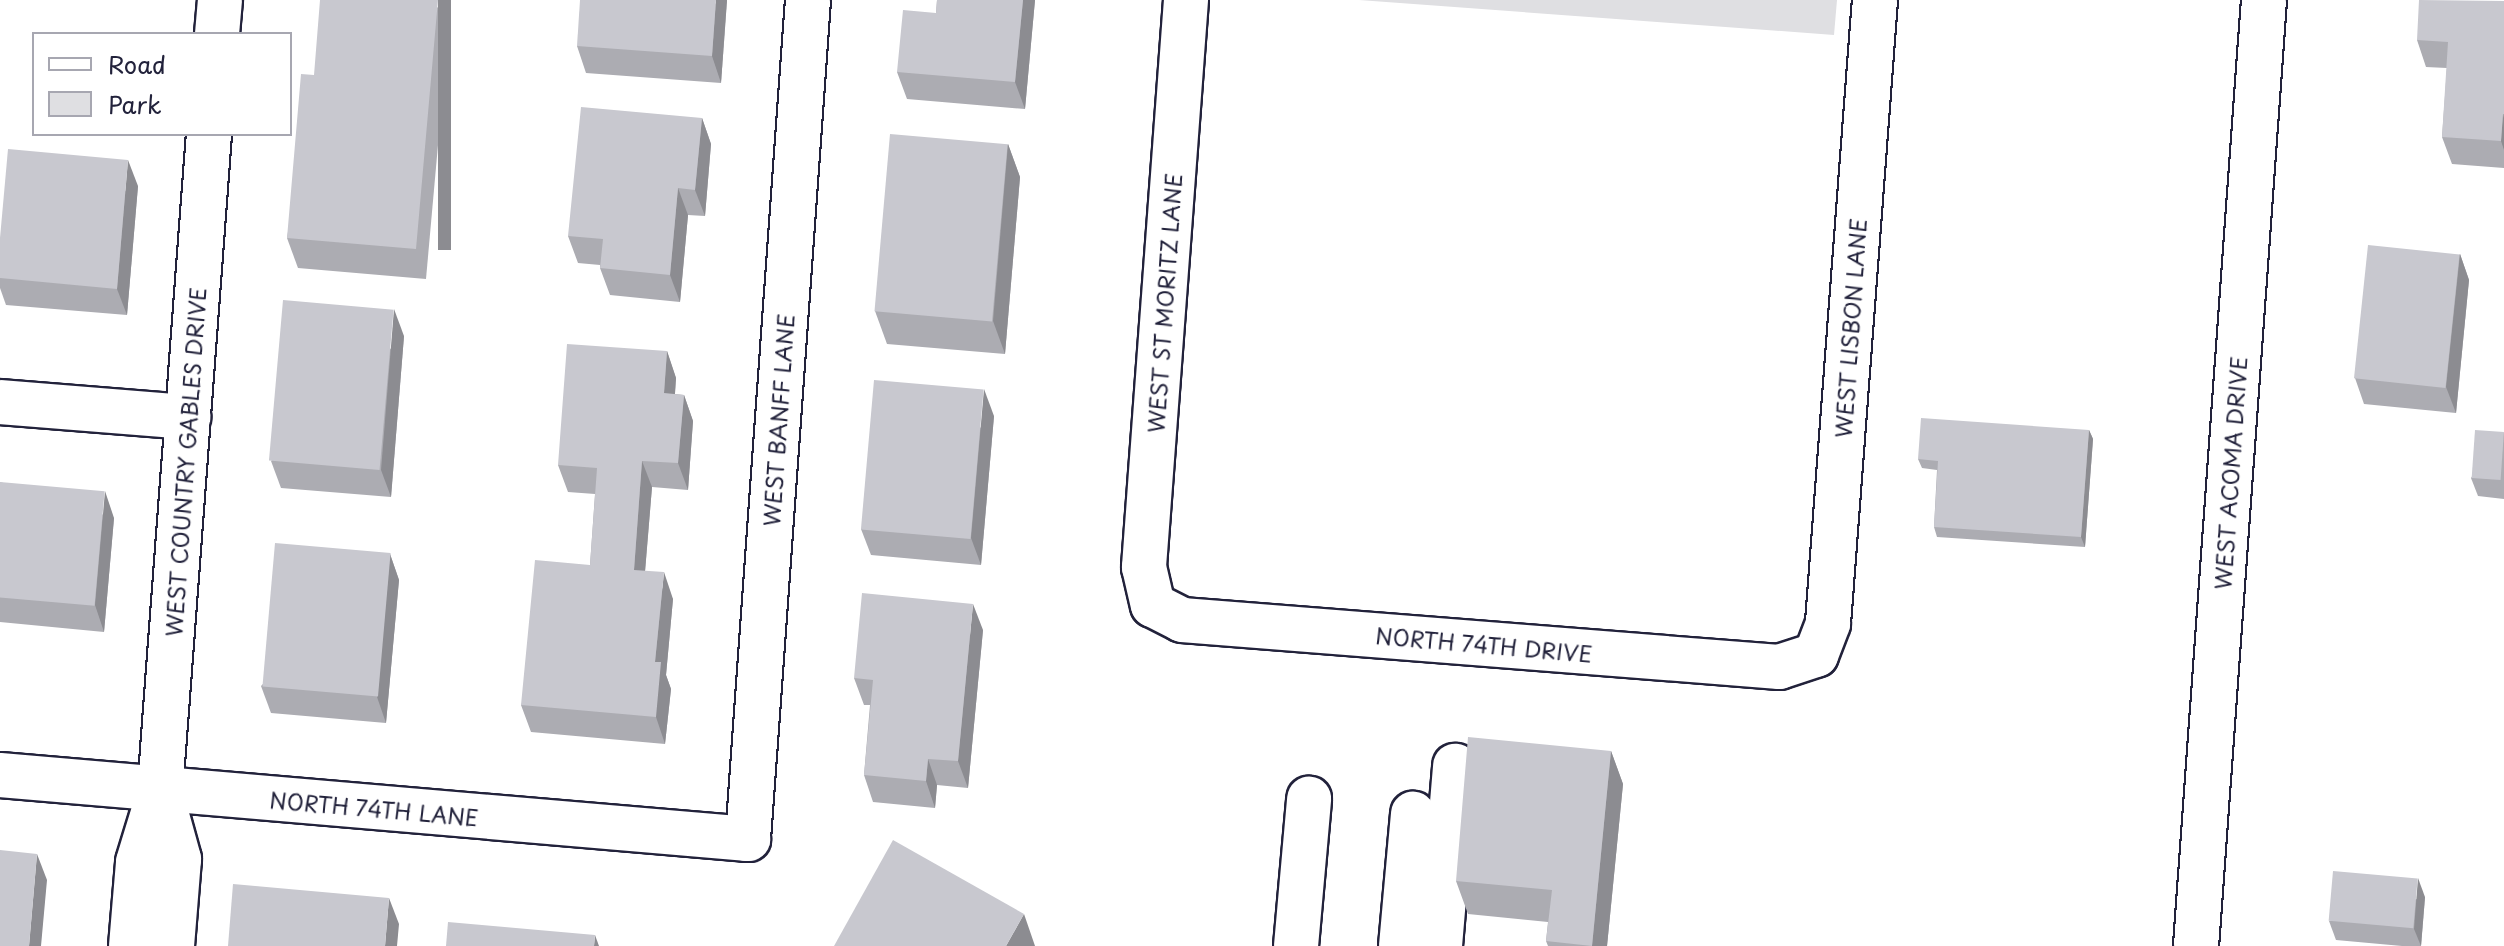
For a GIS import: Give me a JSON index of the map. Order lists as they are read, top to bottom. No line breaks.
{"streets":{"street":["WEST ST MORITZ LANE","WEST LISBON LANE","WEST BANFF LANE","WEST COUNTRY GABLES DRIVE","WEST ACOMA DRIVE","NORTH 74TH DRIVE","NORTH 74TH LANE"]},"crossings":[["WEST ST MORITZ LANE","NORTH 74TH DRIVE"],["WEST LISBON LANE","NORTH 74TH DRIVE"],["WEST BANFF LANE","NORTH 74TH LANE"],["WEST COUNTRY GABLES DRIVE","NORTH 74TH LANE"]],"legend":["Road","Park"]}
